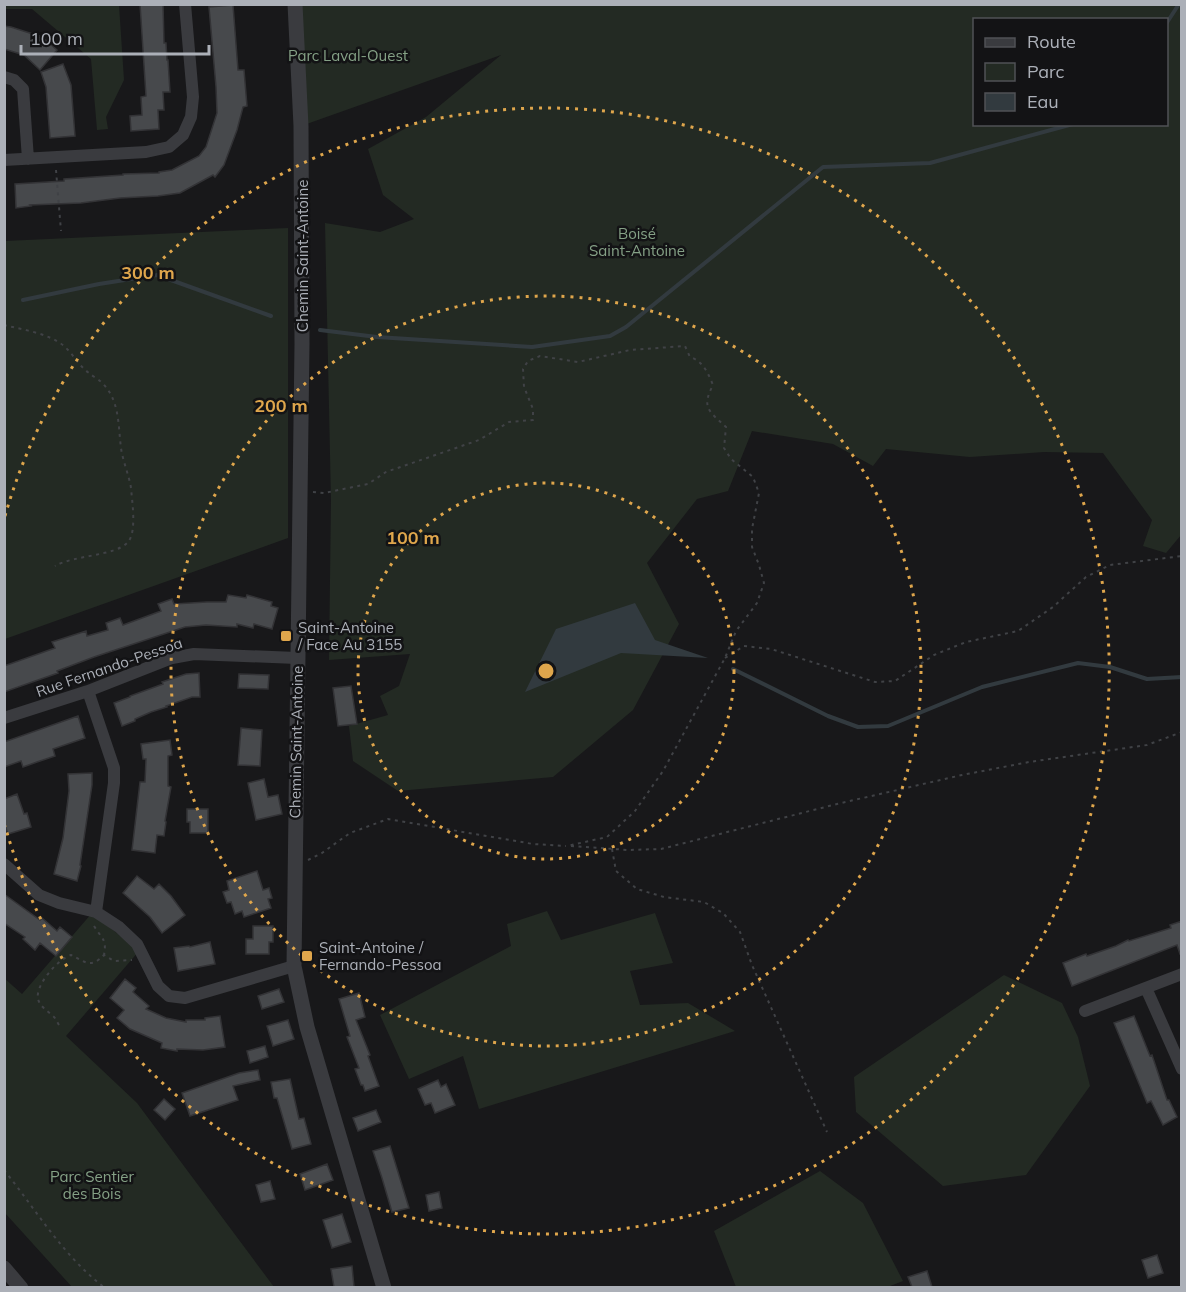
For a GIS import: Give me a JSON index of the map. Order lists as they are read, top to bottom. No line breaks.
{"streets":{"street":["Chemin Saint-Antoine","Rue Fernando-Pessoa"]},"crossings":[["Chemin Saint-Antoine","Rue Fernando-Pessoa"]],"parks":["Parc Laval-Ouest","Boisé Saint-Antoine","Parc Sentier des Bois"],"places":{"transit":["Saint-Antoine / Face Au 3155","Saint-Antoine / Fernando-Pessoa"]},"legend":["Route","Parc","Eau"],"scale_bar":"100 m","rings":["300 m","200 m","100 m"]}
